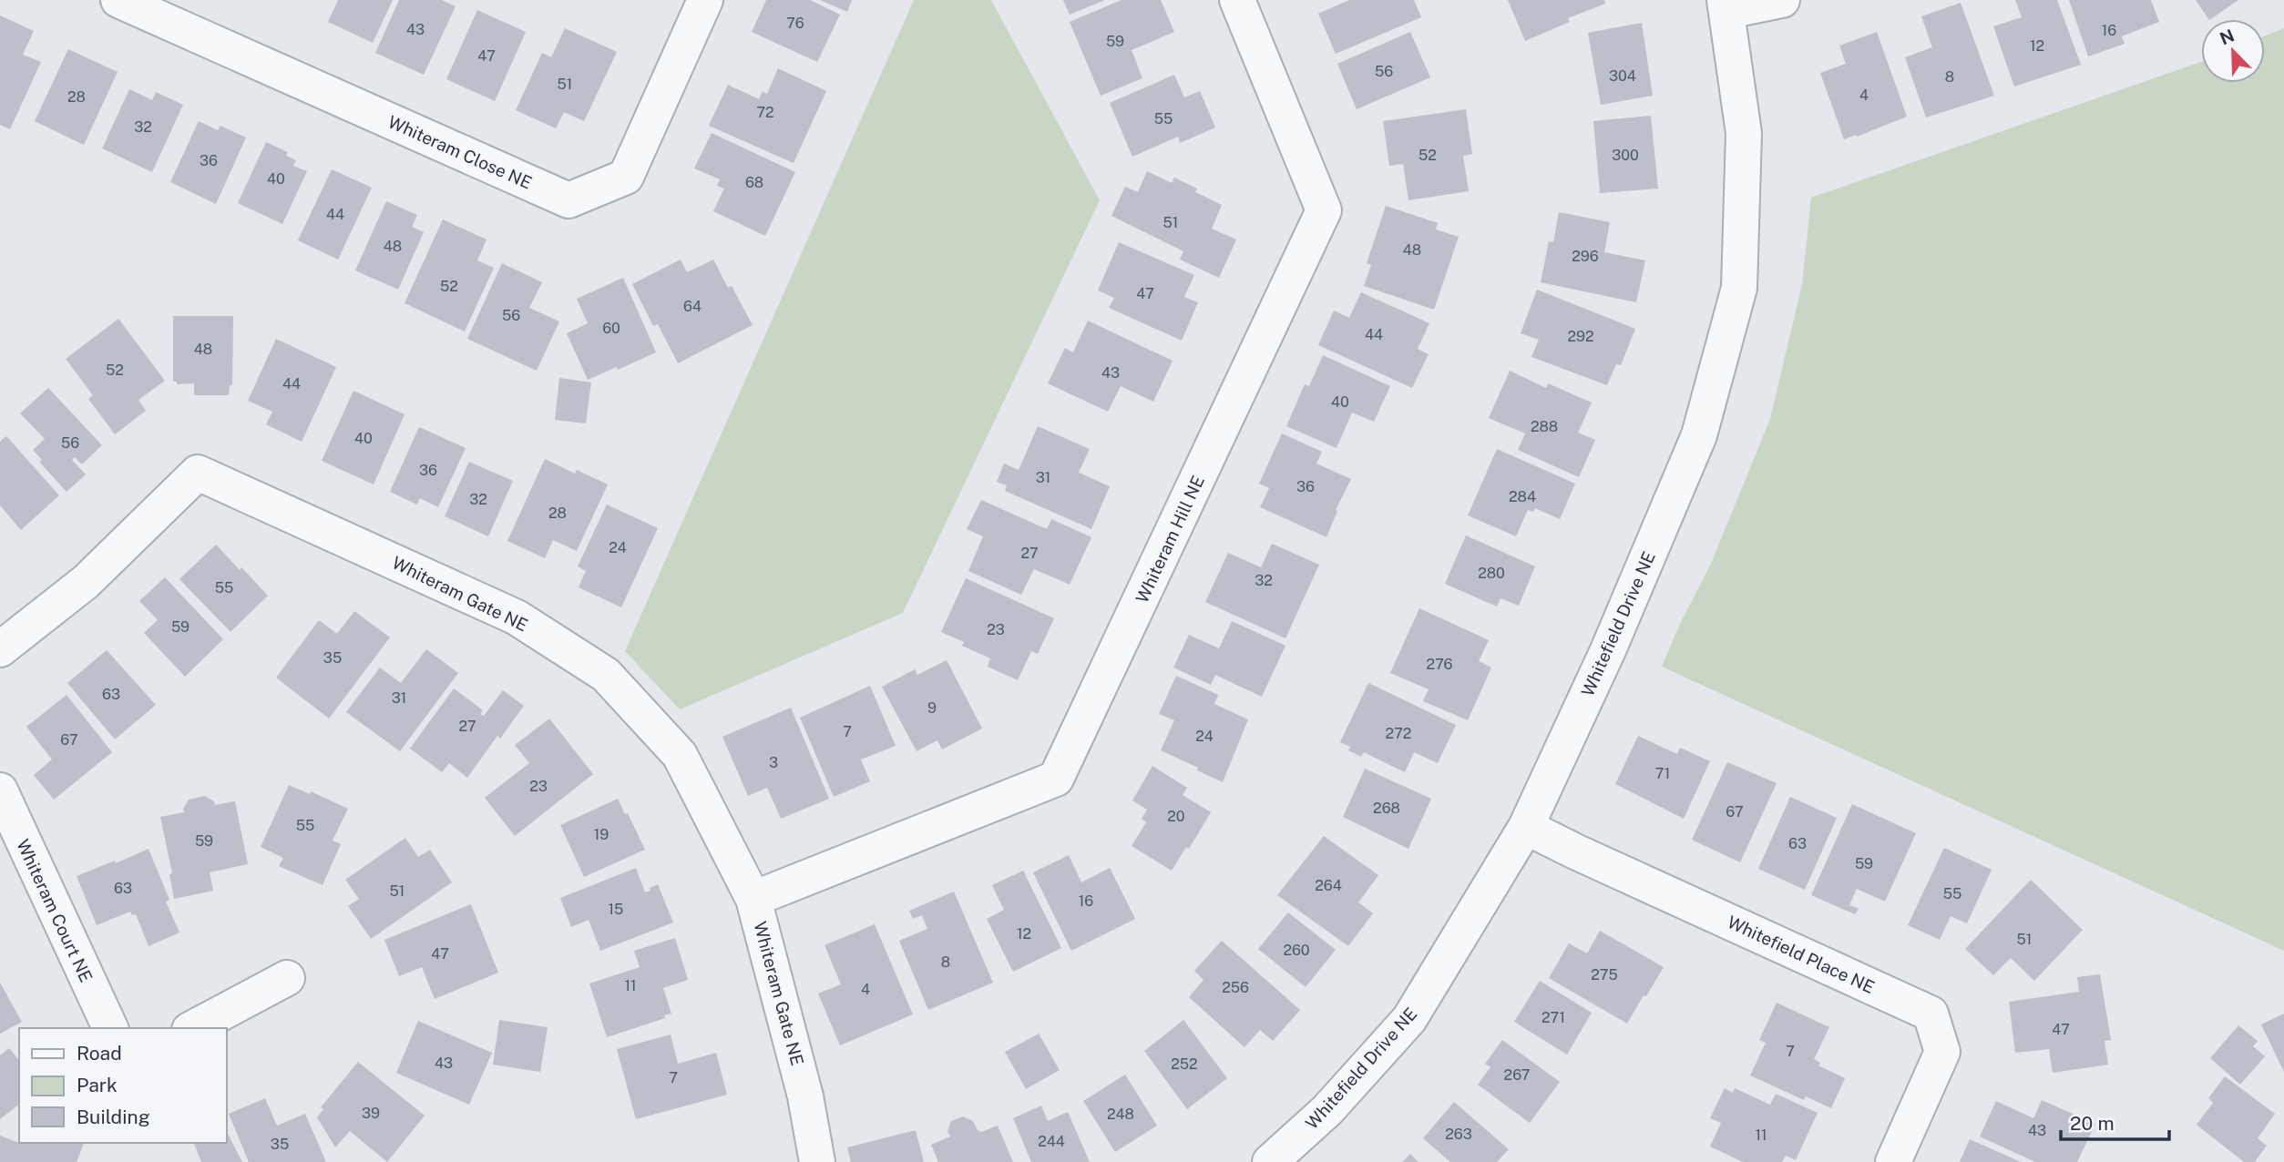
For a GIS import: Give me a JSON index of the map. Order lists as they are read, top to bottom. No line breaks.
{"streets":{"street":["Whiteram Close NE","Whiteram Hill NE","Whiteram Gate NE","Whitefield Drive NE","Whiteram Court NE","Whitefield Place NE"]},"crossings":[["Whiteram Hill NE","Whiteram Gate NE"],["Whitefield Drive NE","Whitefield Place NE"]],"house_numbers":["76","43","16","59","12","47","56","304","8","51","4","28","72","55","32","52","300","36","40","68","44","51","48","48","296","52","47","64","56","60","44","292","48","52","43","44","40","288","40","56","36","31","36","284","32","28","24","27","280","32","55","59","23","35","276","63","31","9","27","7","272","24","67","3","71","23","268","67","20","55","19","59","63","59","264","63","51","55","16","15","12","51","260","47","8","275","11","256","4","271","47","7","43","252","267","7","39","248","43","263","11","244","35"],"legend":["Road","Park","Building"],"scale_bar":"20 m","north":"top left"}
